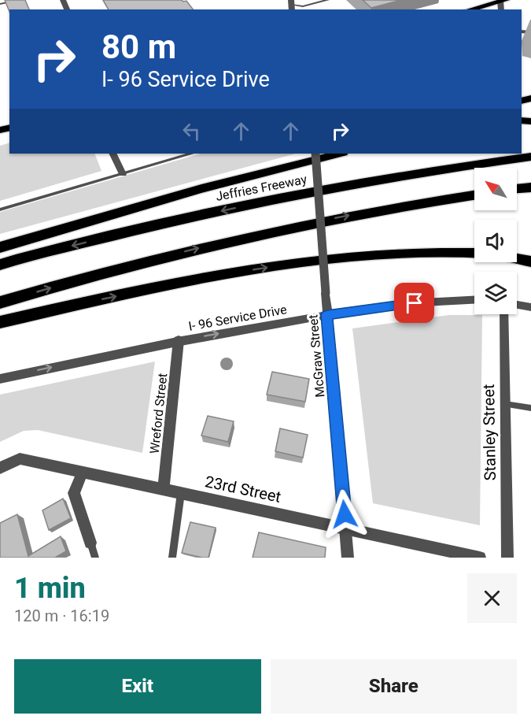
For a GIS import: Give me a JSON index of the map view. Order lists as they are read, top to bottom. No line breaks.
{"streets":{"highway":["Jeffries Freeway"],"street":["I- 96 Service Drive","McGraw Street","Wreford Street","Stanley Street","23rd Street"]},"crossings":[["I- 96 Service Drive","McGraw Street"],["I- 96 Service Drive","Wreford Street"],["McGraw Street","23rd Street"],["Wreford Street","23rd Street"]],"one_way":["I- 96 Service Drive"],"north":"top left","page":{"turn":["80 m","I- 96 Service Drive"],"heading":["1 min","120 m · 16:19"],"buttons":["Exit","Share"]}}
